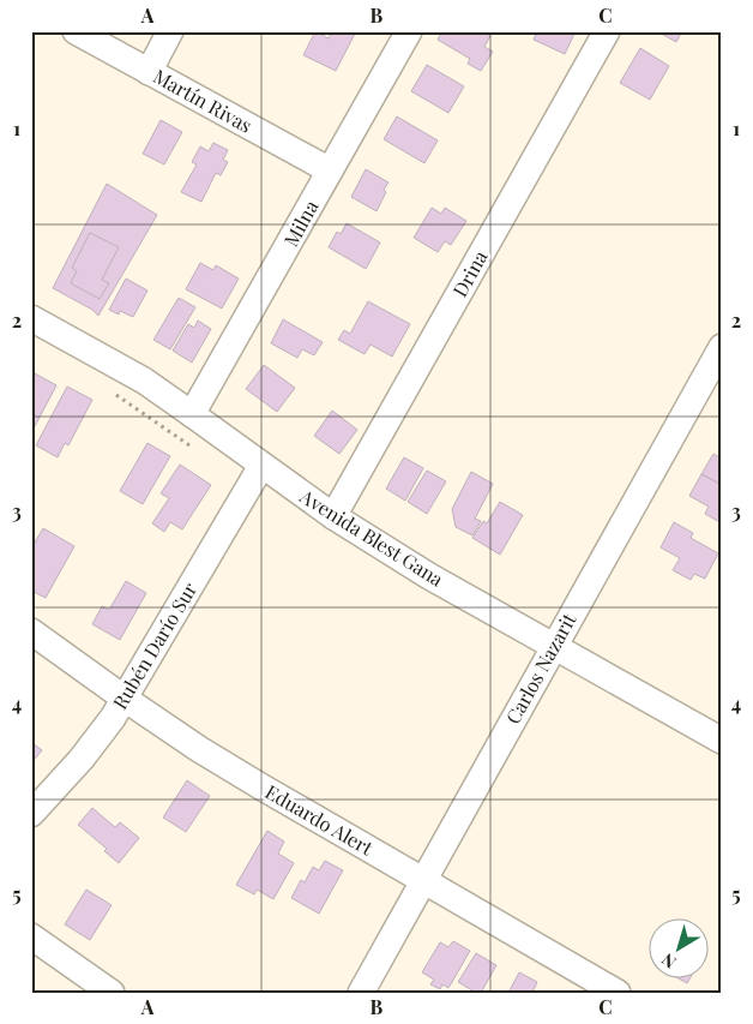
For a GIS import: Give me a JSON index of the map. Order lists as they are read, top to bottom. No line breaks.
{"streets":{"street":["Martín Rivas","Milna","Drina","Avenida Blest Gana","Rubén Darío Sur","Carlos Nazarit","Eduardo Alert"]},"crossings":[["Martín Rivas","Milna"],["Milna","Avenida Blest Gana"],["Drina","Avenida Blest Gana"],["Avenida Blest Gana","Rubén Darío Sur"],["Avenida Blest Gana","Carlos Nazarit"],["Rubén Darío Sur","Eduardo Alert"],["Carlos Nazarit","Eduardo Alert"]],"north":"bottom left","grid":{"columns":["A","B","C"],"rows":["1","2","3","4","5"]}}
